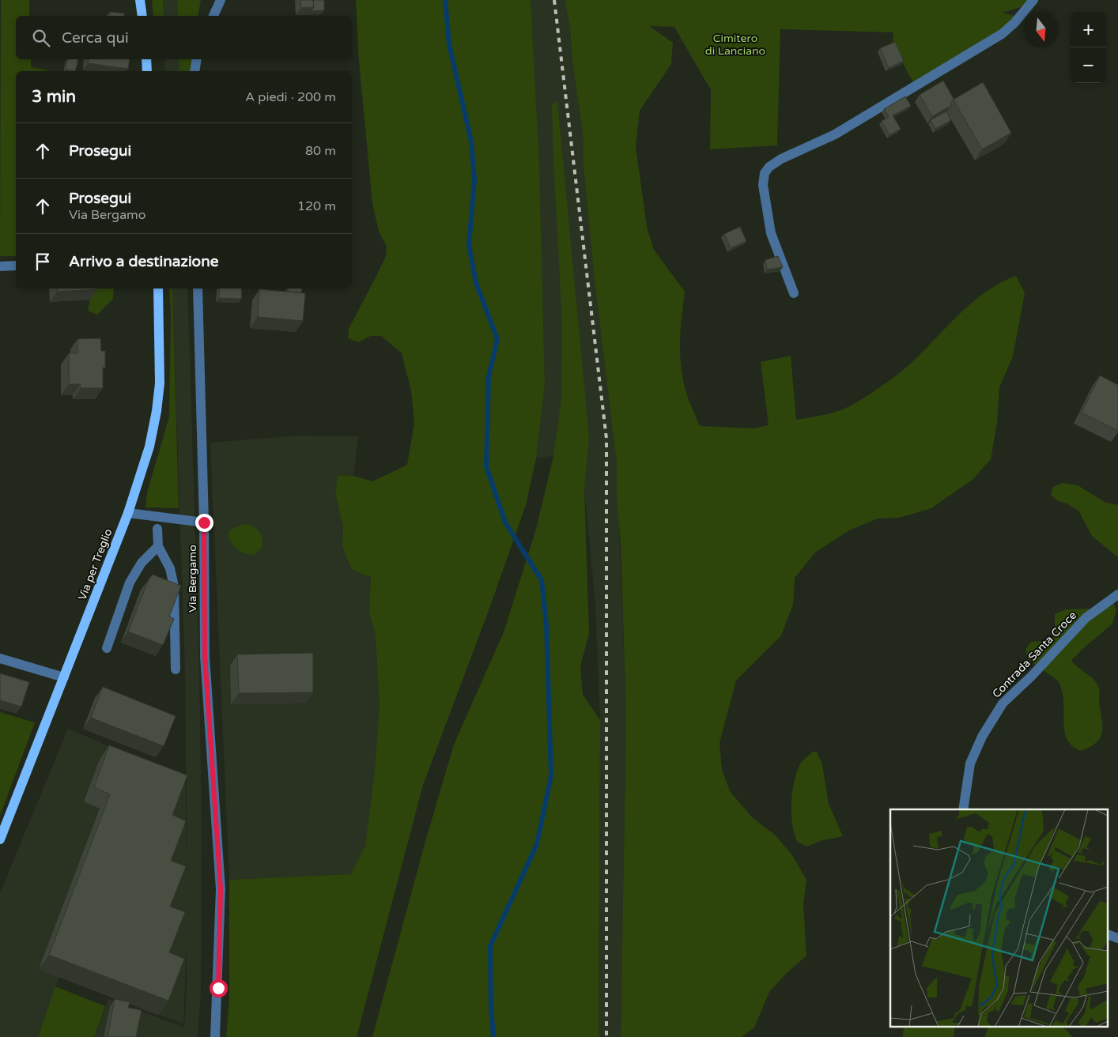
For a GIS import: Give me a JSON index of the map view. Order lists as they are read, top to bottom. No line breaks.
{"streets":{"main road":["Via per Treglio"],"street":["Via Bergamo","Contrada Santa Croce"]},"parks":["Cimitero di Lanciano"],"north":"bottom","page":{"map_buttons":["+","−"],"search":"Cerca qui","heading":["3 min","A piedi · 200 m"],"list":[["Prosegui","80 m"],["Prosegui","Via Bergamo","120 m"],"Arrivo a destinazione"]}}
